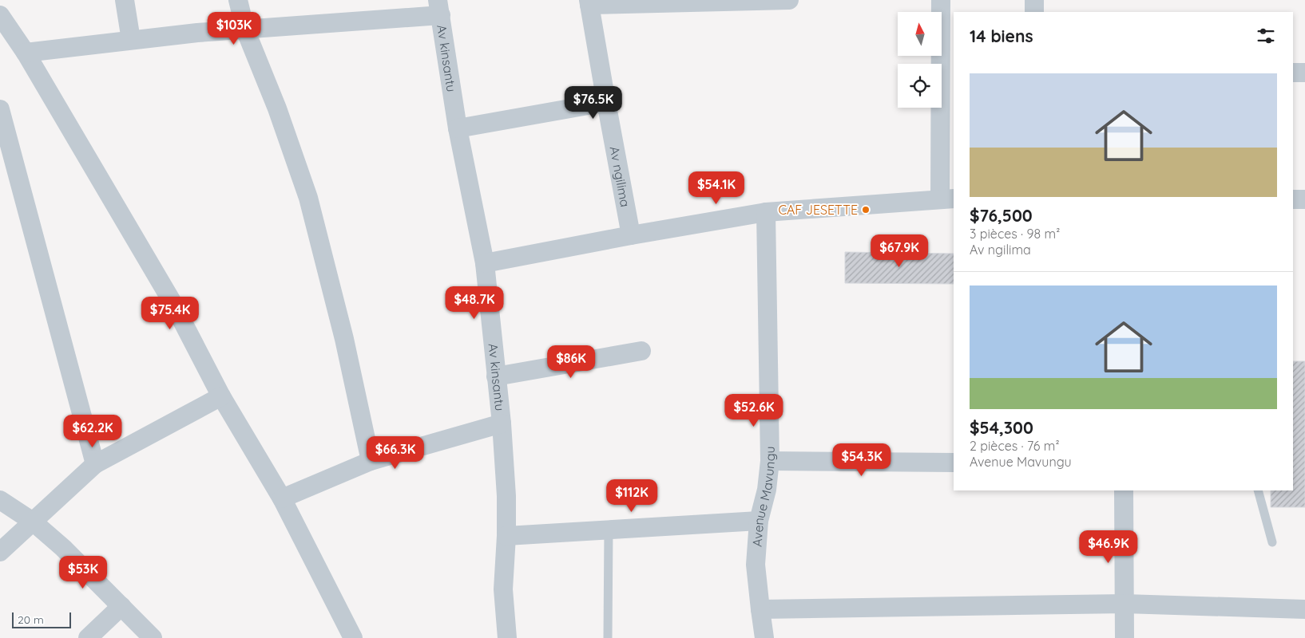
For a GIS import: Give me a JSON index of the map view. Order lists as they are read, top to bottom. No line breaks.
{"streets":{"street":["Av kinsantu","Av ngilima","Avenue Mavungu"]},"places":["CAF JESETTE"],"scale_bar":"20 m","north":"top","page":{"price":["$103K","$76.5K","$54.1K","$67.9K","$48.7K","$75.4K","$86K","$52.6K","$62.2K","$66.3K","$54.3K","$112K","$46.9K","$53K"],"heading":"14 biens","list":[{"name":"$76,500","note":"3 pièces · 98 m² · Av ngilima"},{"name":"$54,300","note":"2 pièces · 76 m² · Avenue Mavungu"}],"scale":"20 m"}}
